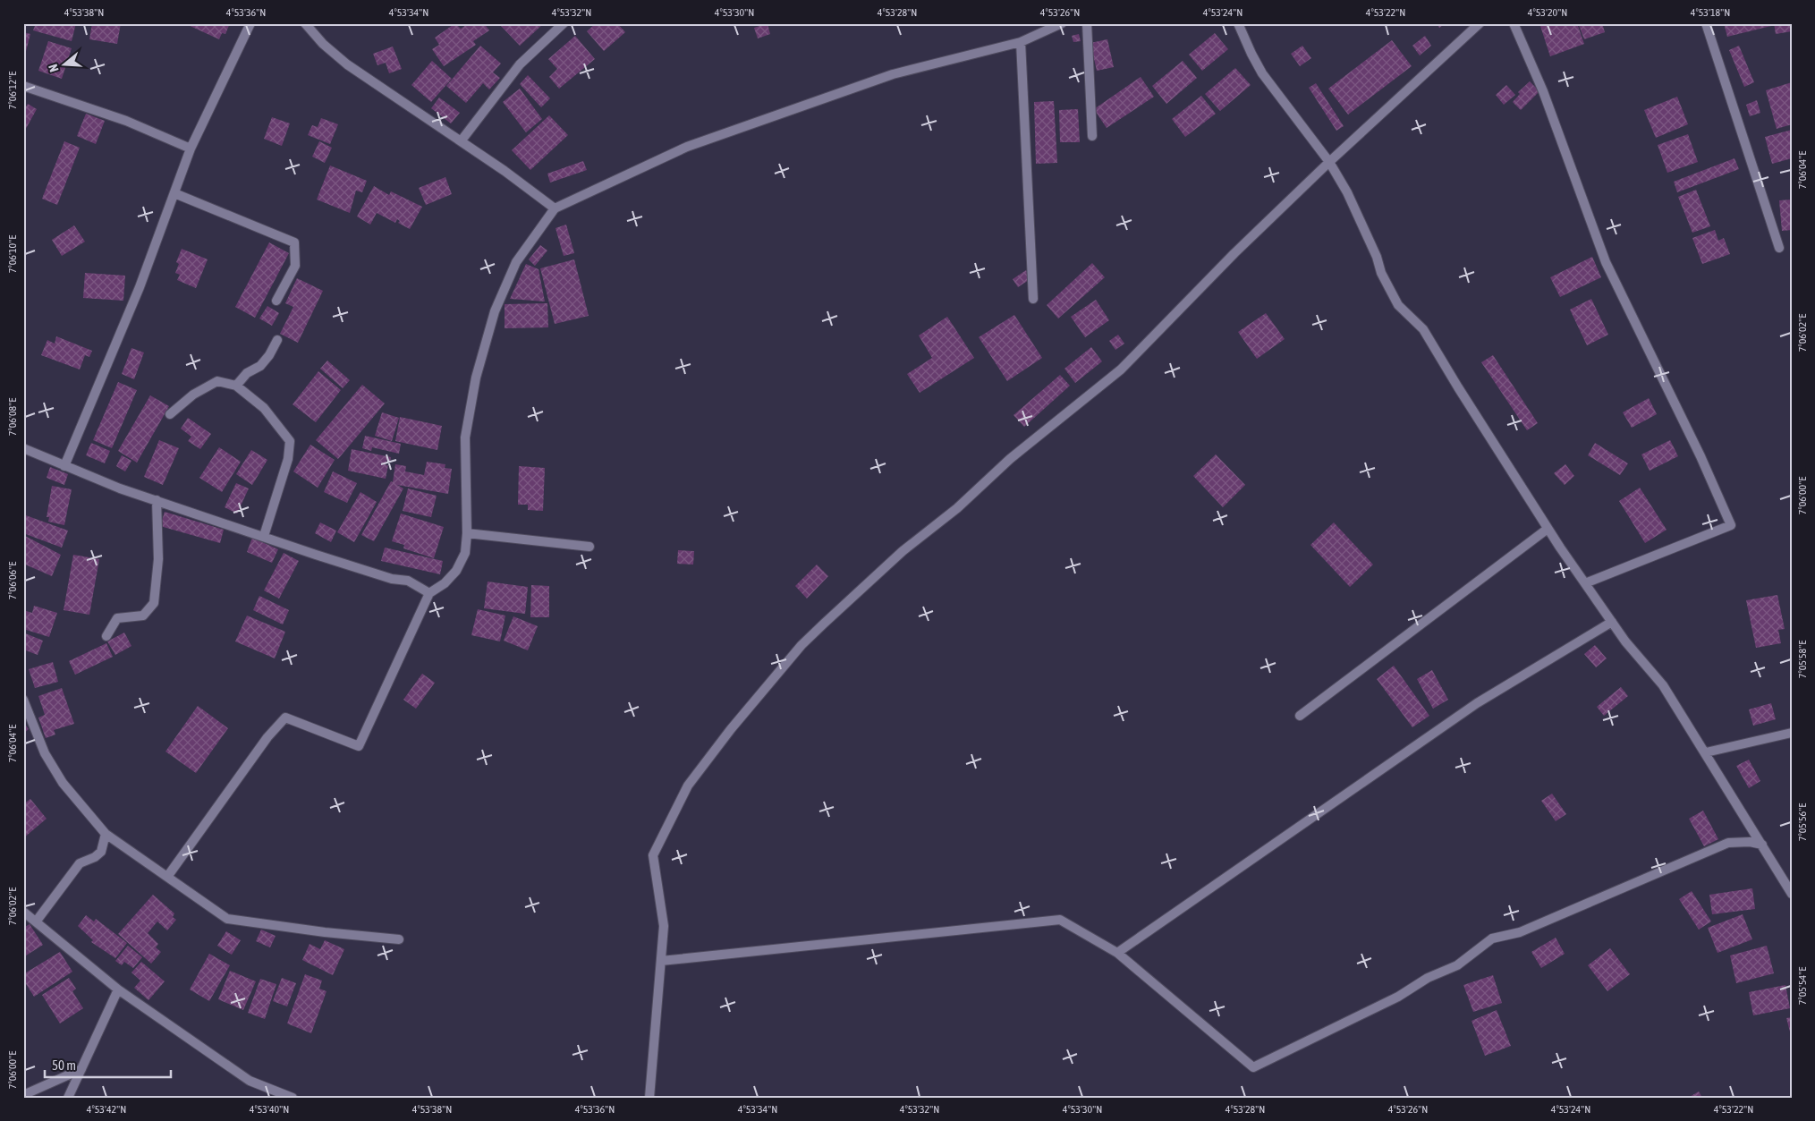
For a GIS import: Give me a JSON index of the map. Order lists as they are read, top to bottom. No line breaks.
{"scale_bar":"50 m","north":"left","coordinates":["4°53'38\"N","4°53'36\"N","4°53'34\"N","4°53'32\"N","4°53'30\"N","4°53'28\"N","4°53'26\"N","4°53'24\"N","4°53'22\"N","4°53'20\"N","4°53'18\"N","7°06'12\"E","7°06'04\"E","7°06'10\"E","7°06'02\"E","7°06'08\"E","7°06'00\"E","7°06'06\"E","7°05'58\"E","7°05'56\"E","7°05'54\"E","4°53'42\"N","4°53'40\"N"]}
